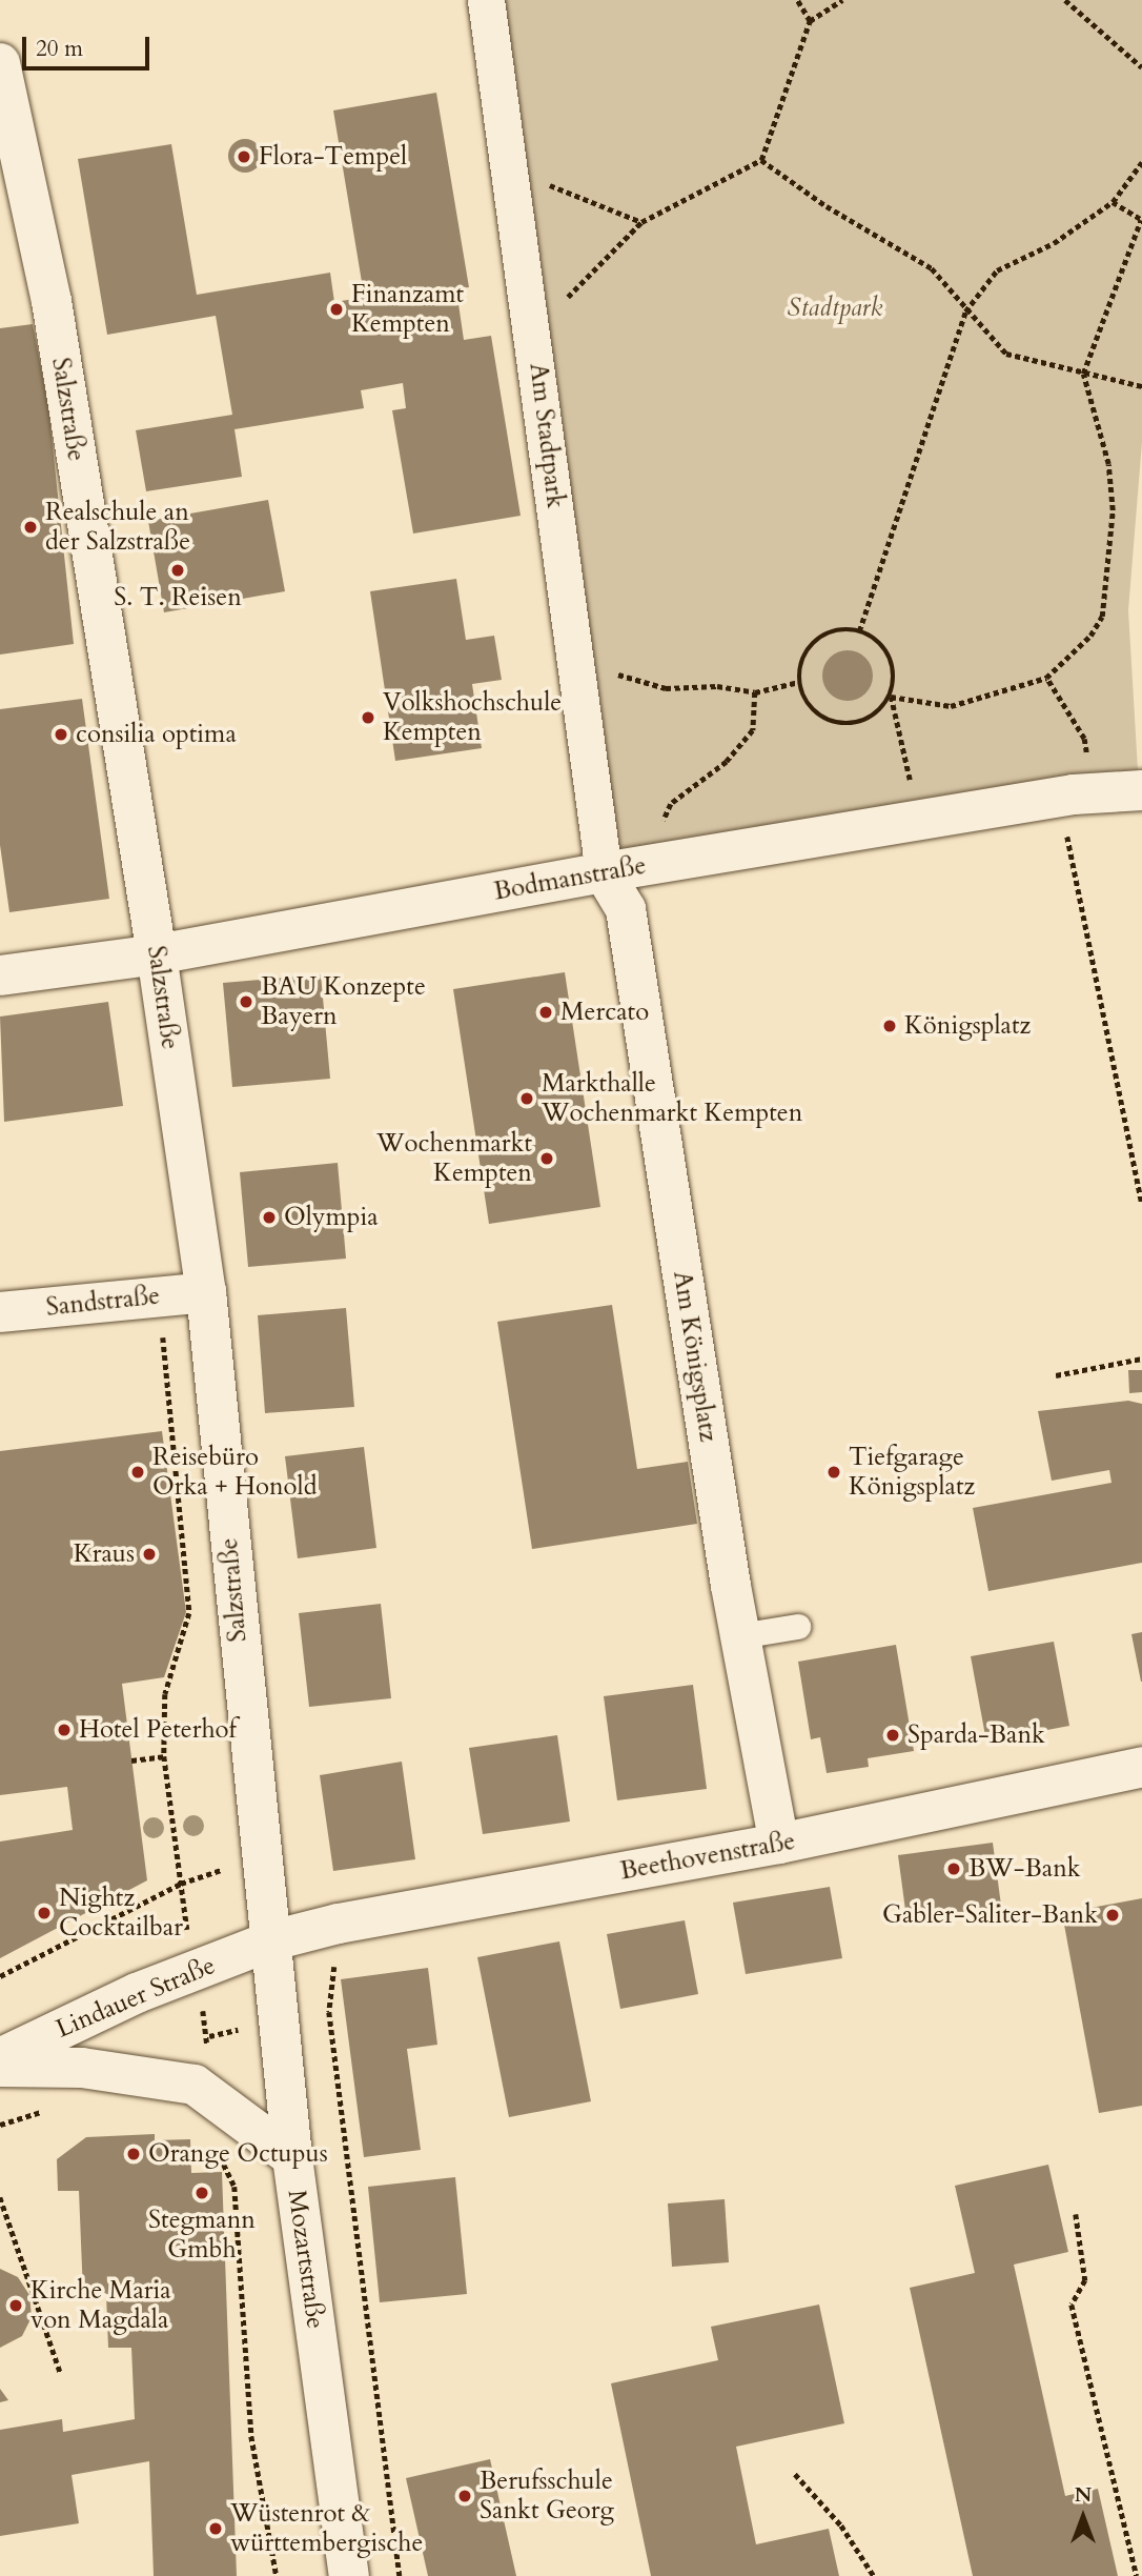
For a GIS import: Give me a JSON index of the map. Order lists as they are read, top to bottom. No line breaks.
{"streets":{"street":["Salzstraße","Am Stadtpark","Bodmanstraße","Sandstraße","Am Königsplatz","Beethovenstraße","Lindauer Straße","Mozartstraße"]},"crossings":[["Salzstraße","Bodmanstraße"],["Salzstraße","Sandstraße"],["Salzstraße","Beethovenstraße"],["Salzstraße","Lindauer Straße"],["Salzstraße","Mozartstraße"],["Am Stadtpark","Bodmanstraße"],["Am Stadtpark","Am Königsplatz"],["Bodmanstraße","Am Königsplatz"],["Am Königsplatz","Beethovenstraße"],["Beethovenstraße","Lindauer Straße"],["Beethovenstraße","Mozartstraße"],["Lindauer Straße","Mozartstraße"]],"parks":["Stadtpark"],"places":["Flora-Tempel","Finanzamt Kempten","Realschule an der Salzstraße","S. T. Reisen","Volkshochschule Kempten","consilia optima","BAU Konzepte Bayern","Mercato","Königsplatz","Markthalle Wochenmarkt Kempten","Wochenmarkt Kempten","Olympia","Reisebüro Orka + Honold","Tiefgarage Königsplatz","Kraus","Hotel Peterhof","Sparda-Bank","BW-Bank","Nightz Cocktailbar","Gabler-Saliter-Bank","Orange Octupus","Stegmann Gmbh","Kirche Maria von Magdala","Berufsschule Sankt Georg","Wüstenrot & württembergische"],"scale_bar":"20 m","north":"top"}
